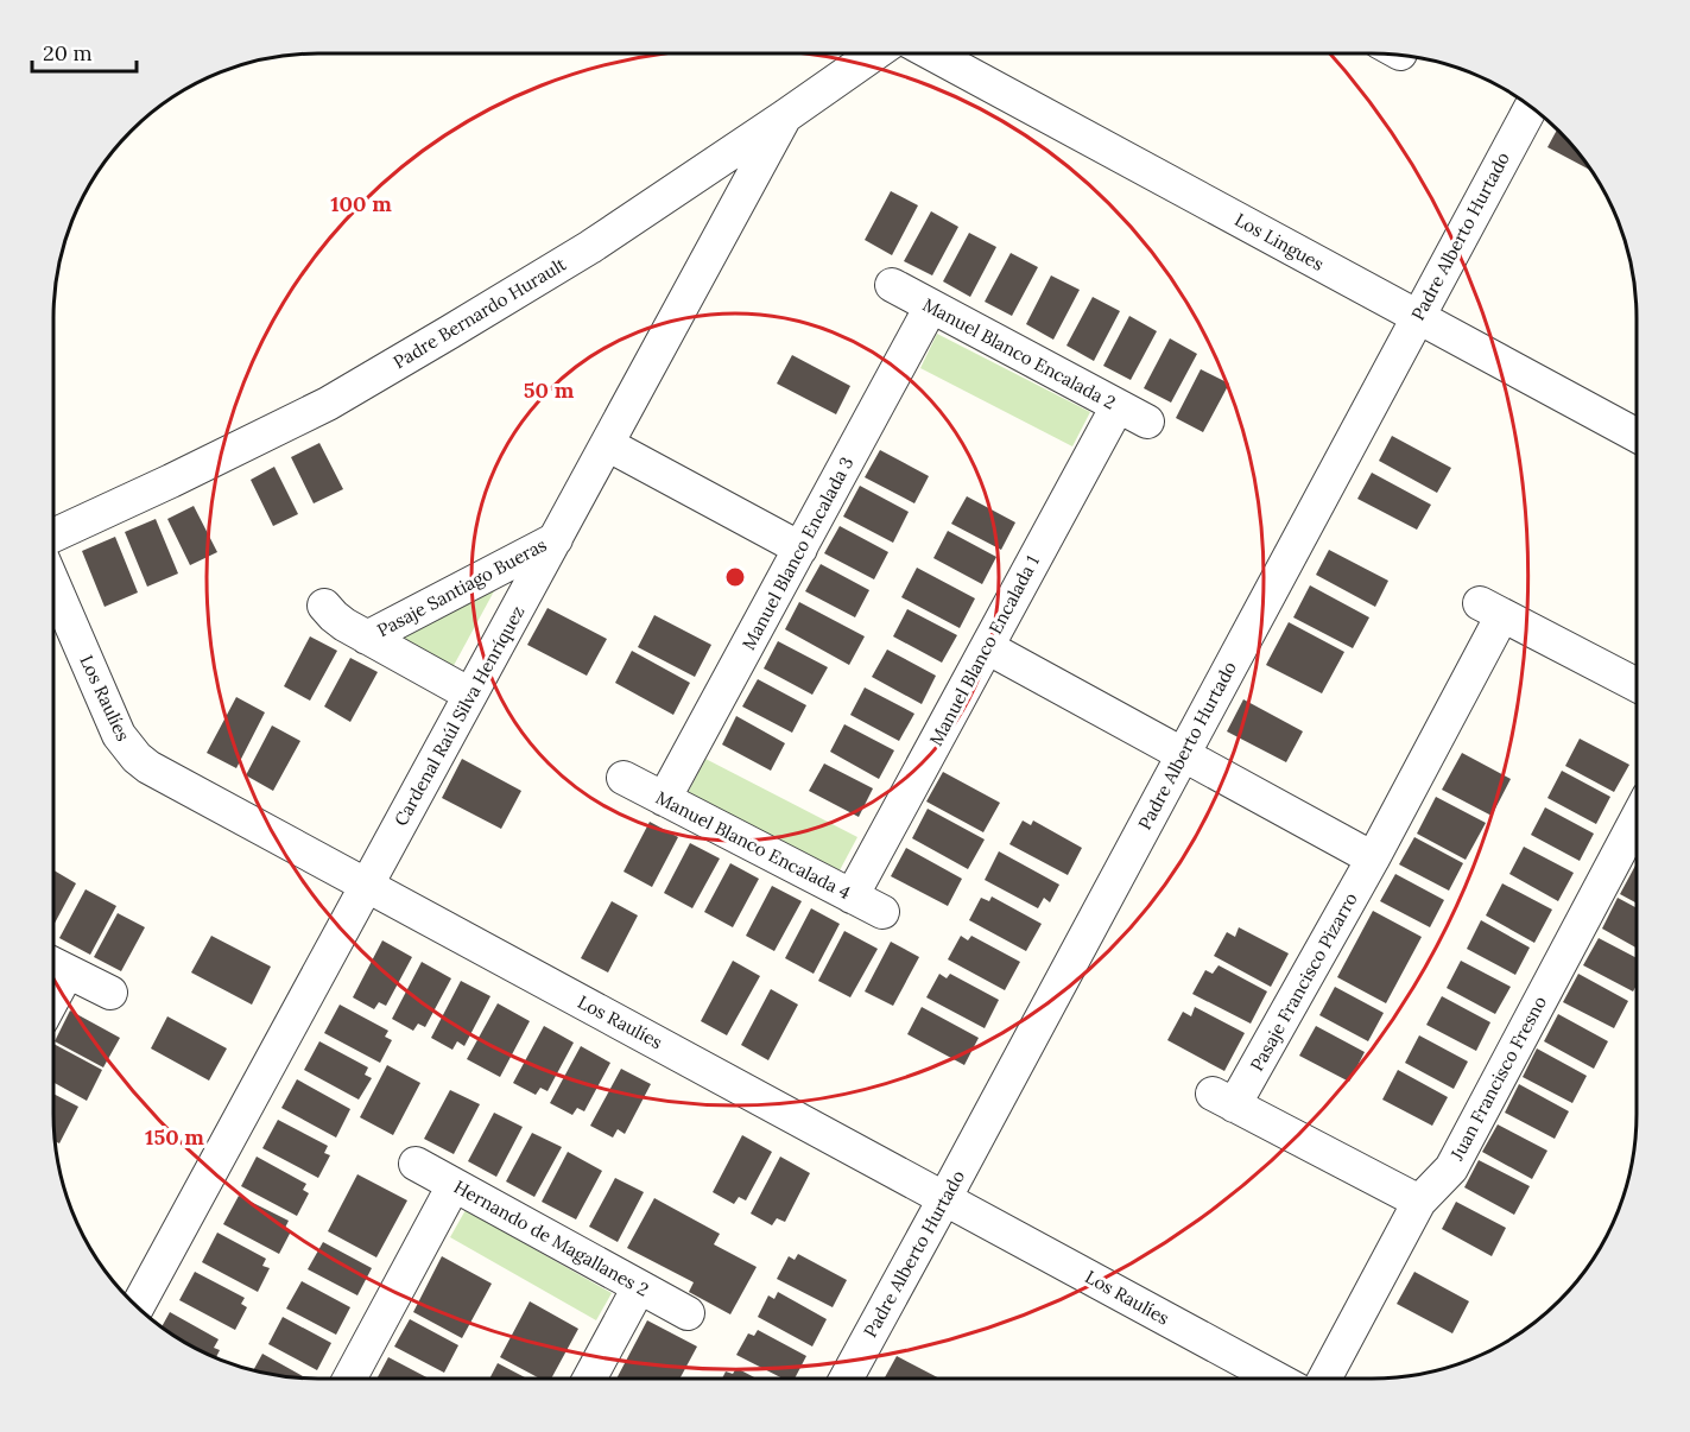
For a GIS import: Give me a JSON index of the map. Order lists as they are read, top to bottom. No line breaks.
{"streets":{"street":["Padre Alberto Hurtado","Los Lingues","Padre Bernardo Hurault","Manuel Blanco Encalada 2","Manuel Blanco Encalada 3","Pasaje Santiago Bueras","Manuel Blanco Encalada 1","Los Raulíes","Cardenal Raúl Silva Henríquez","Manuel Blanco Encalada 4","Pasaje Francisco Pizarro","Juan Francisco Fresno","Hernando de Magallanes 2"]},"crossings":[["Padre Alberto Hurtado","Los Lingues"],["Padre Alberto Hurtado","Los Raulíes"],["Padre Bernardo Hurault","Cardenal Raúl Silva Henríquez"],["Manuel Blanco Encalada 2","Manuel Blanco Encalada 3"],["Manuel Blanco Encalada 2","Manuel Blanco Encalada 1"],["Manuel Blanco Encalada 3","Manuel Blanco Encalada 4"],["Pasaje Santiago Bueras","Cardenal Raúl Silva Henríquez"],["Manuel Blanco Encalada 1","Manuel Blanco Encalada 4"],["Los Raulíes","Cardenal Raúl Silva Henríquez"],["Pasaje Francisco Pizarro","Juan Francisco Fresno"]],"scale_bar":"20 m","rings":["100 m","50 m","150 m"]}
